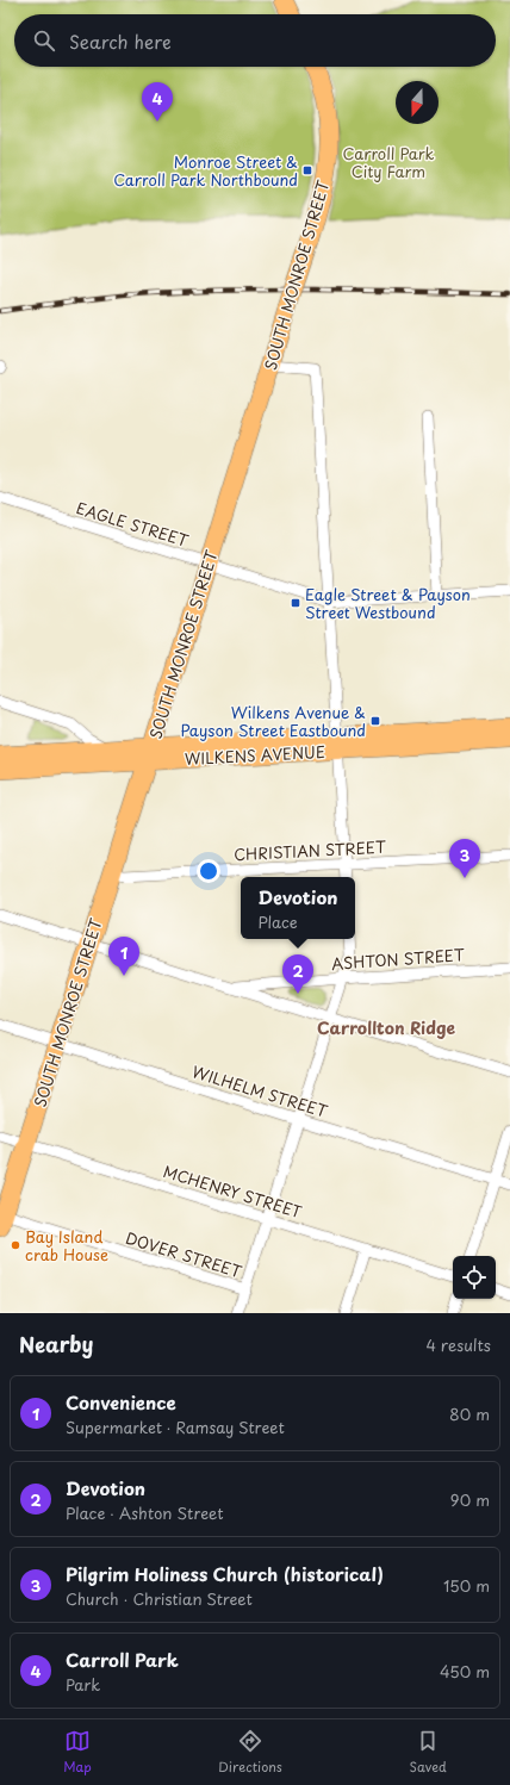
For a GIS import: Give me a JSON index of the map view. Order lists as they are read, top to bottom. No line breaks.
{"streets":{"main road":["SOUTH MONROE STREET","WILKENS AVENUE"],"street":["EAGLE STREET","CHRISTIAN STREET","ASHTON STREET","WILHELM STREET","MCHENRY STREET","DOVER STREET"]},"crossings":[["SOUTH MONROE STREET","EAGLE STREET"],["SOUTH MONROE STREET","WILKENS AVENUE"],["SOUTH MONROE STREET","CHRISTIAN STREET"],["SOUTH MONROE STREET","WILHELM STREET"],["SOUTH MONROE STREET","MCHENRY STREET"],["SOUTH MONROE STREET","DOVER STREET"]],"districts":["Carrollton Ridge"],"parks":["Carroll Park City Farm"],"places":{"transit":["Monroe Street & Carroll Park Northbound","Eagle Street & Payson Street Westbound","Wilkens Avenue & Payson Street Eastbound"],"other":["Bay Island crab House"]},"north":"bottom","page":{"search":"Search here","pins":["4","3","1","2"],"popup":["Devotion","Place"],"heading":["Nearby","4 results"],"list":[{"mark":"1","name":"Convenience","note":"Supermarket · Ramsay Street","value":"80 m"},{"mark":"2","name":"Devotion","note":"Place · Ashton Street","value":"90 m"},{"mark":"3","name":"Pilgrim Holiness Church (historical)","note":"Church · Christian Street","value":"150 m"},{"mark":"4","name":"Carroll Park","note":"Park","value":"450 m"}],"nav":["Map","Directions","Saved"]}}
